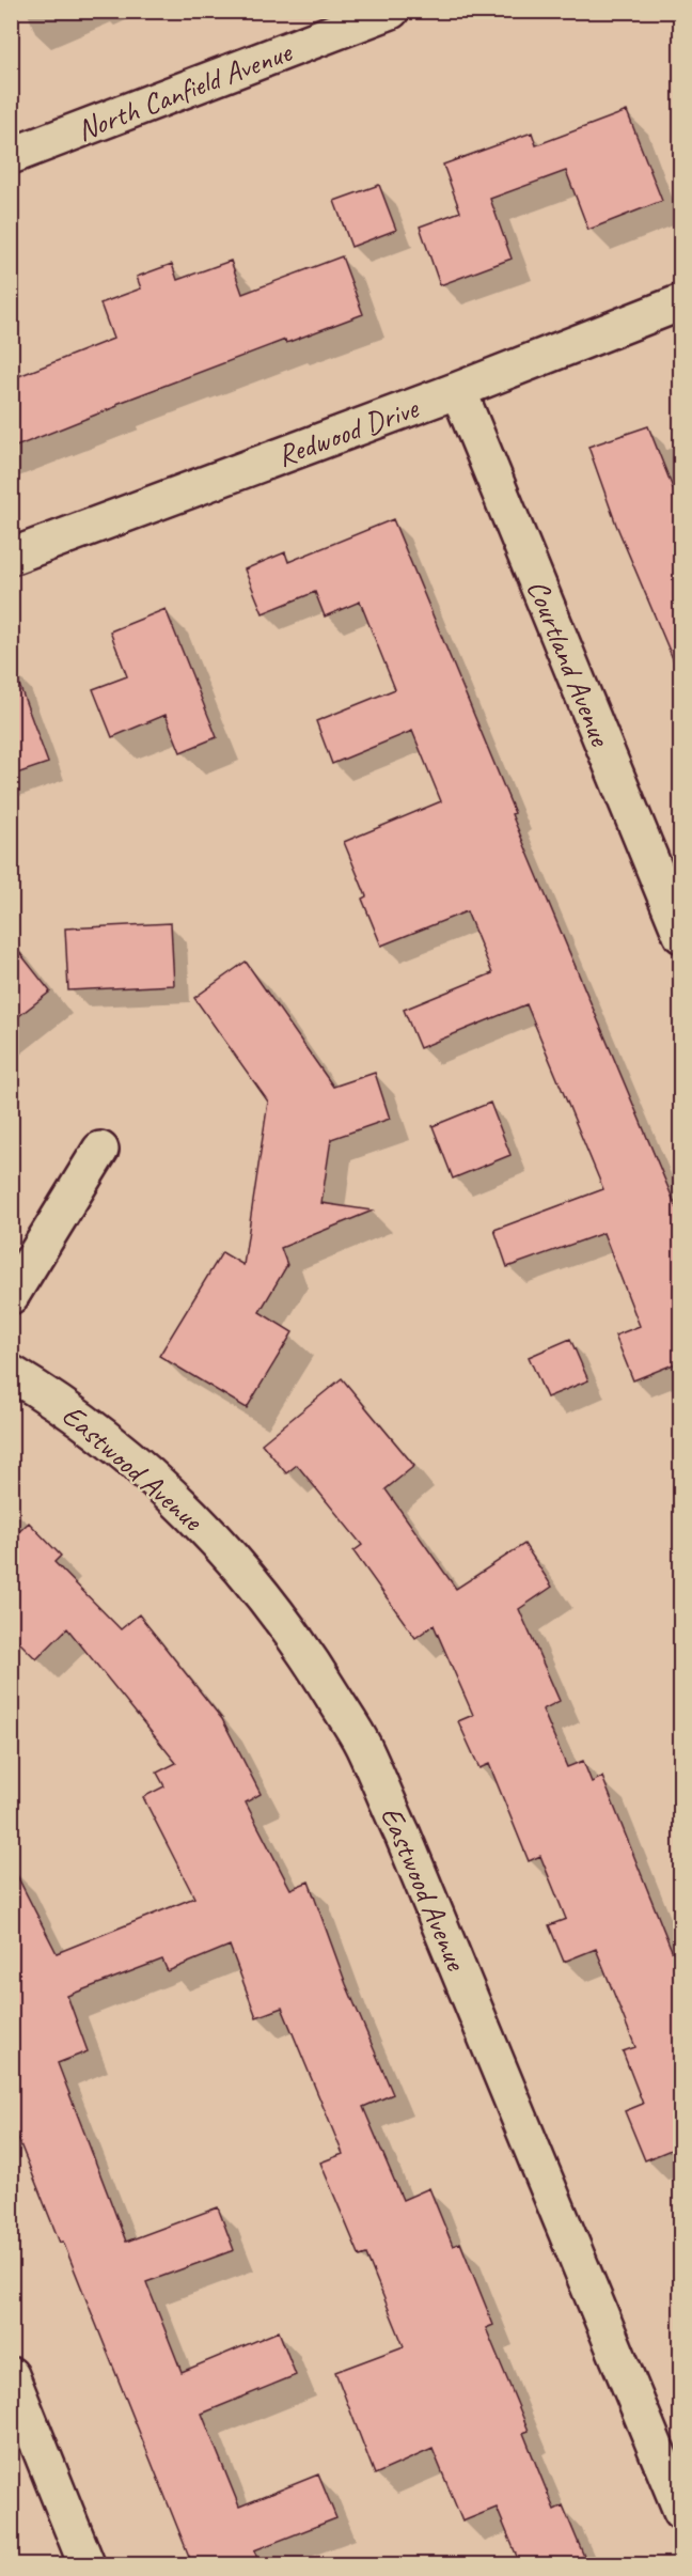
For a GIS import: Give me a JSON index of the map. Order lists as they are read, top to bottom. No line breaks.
{"streets":{"street":["North Canfield Avenue","Redwood Drive","Courtland Avenue","Eastwood Avenue"]},"crossings":[["Redwood Drive","Courtland Avenue"]]}
